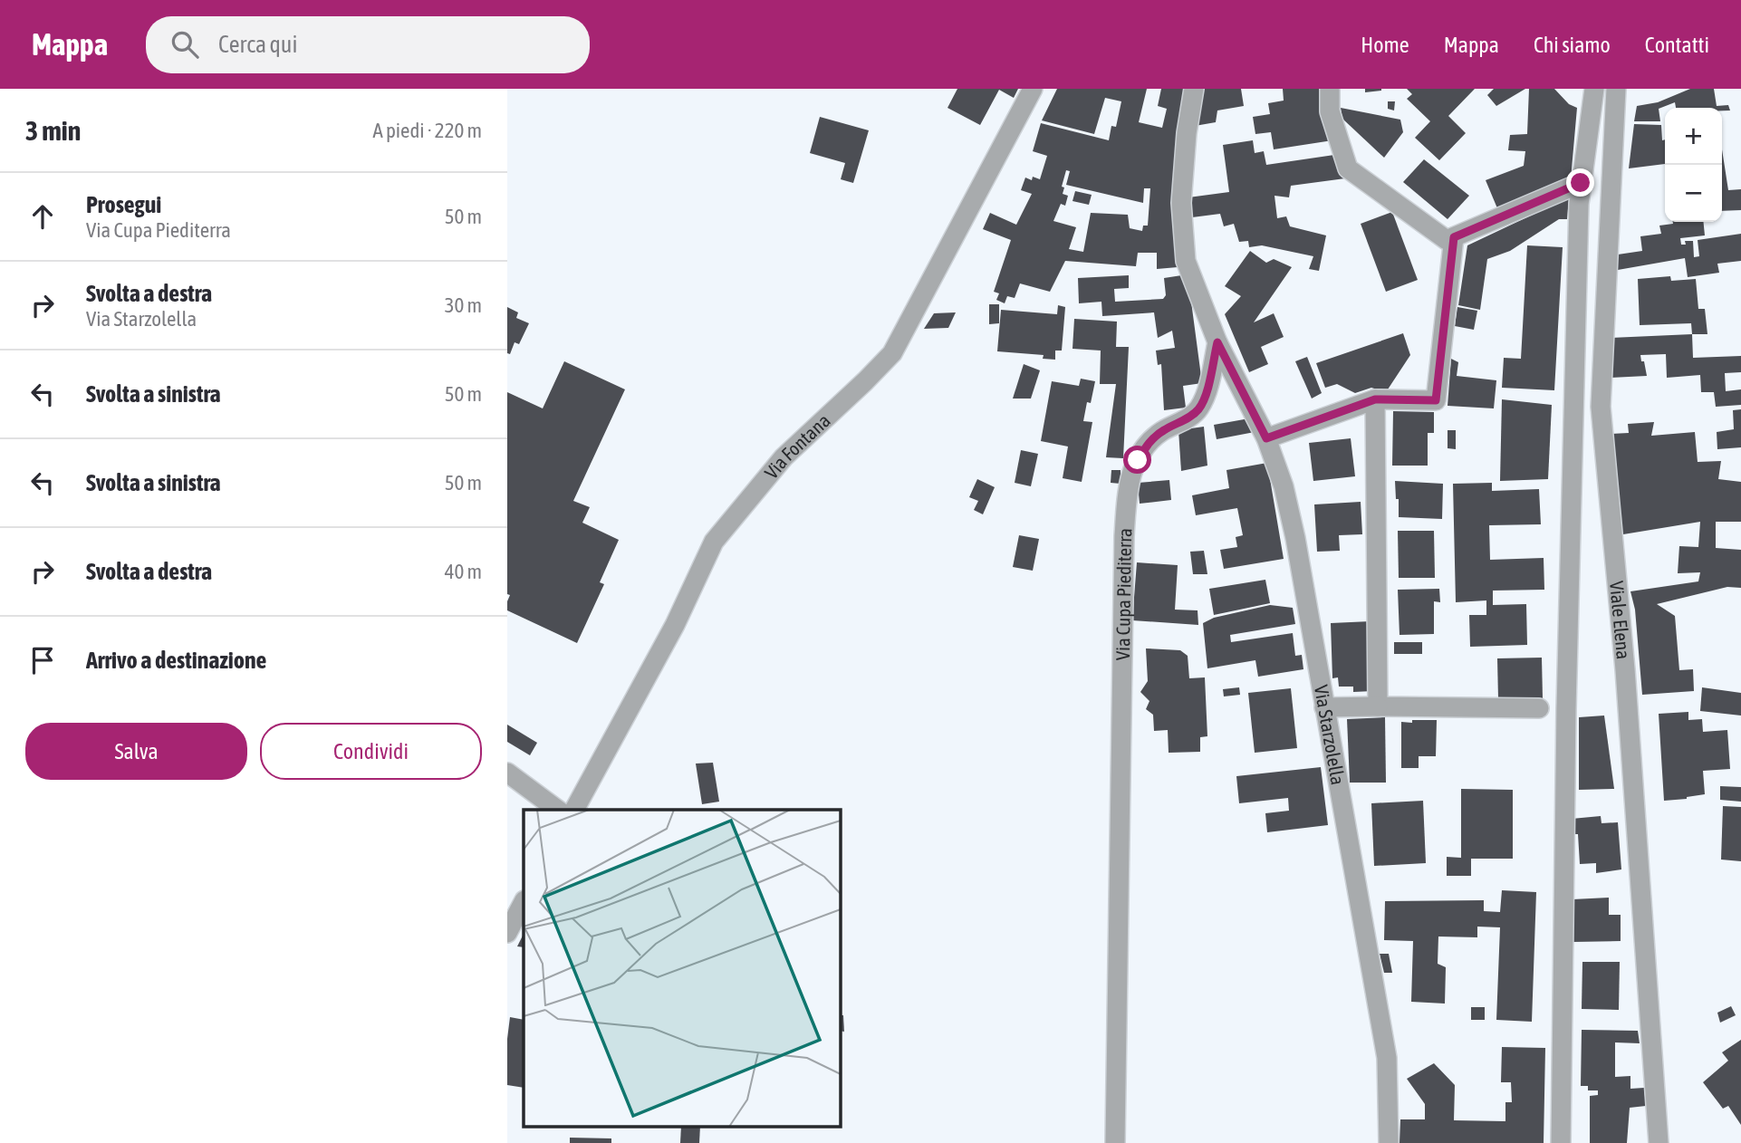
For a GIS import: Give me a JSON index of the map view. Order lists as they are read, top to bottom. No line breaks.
{"streets":{"street":["Via Fontana","Via Cupa Piediterra","Viale Elena","Via Starzolella"]},"crossings":[["Via Cupa Piediterra","Via Starzolella"]],"page":{"header":"Mappa","search":"Cerca qui","nav":["Home","Mappa","Chi siamo","Contatti"],"heading":["3 min","A piedi · 220 m"],"map_buttons":["+","−"],"list":[["Prosegui","Via Cupa Piediterra","50 m"],["Svolta a destra","Via Starzolella","30 m"],["Svolta a sinistra","50 m"],["Svolta a sinistra","50 m"],["Svolta a destra","40 m"],"Arrivo a destinazione"],"buttons":["Salva","Condividi"]}}
